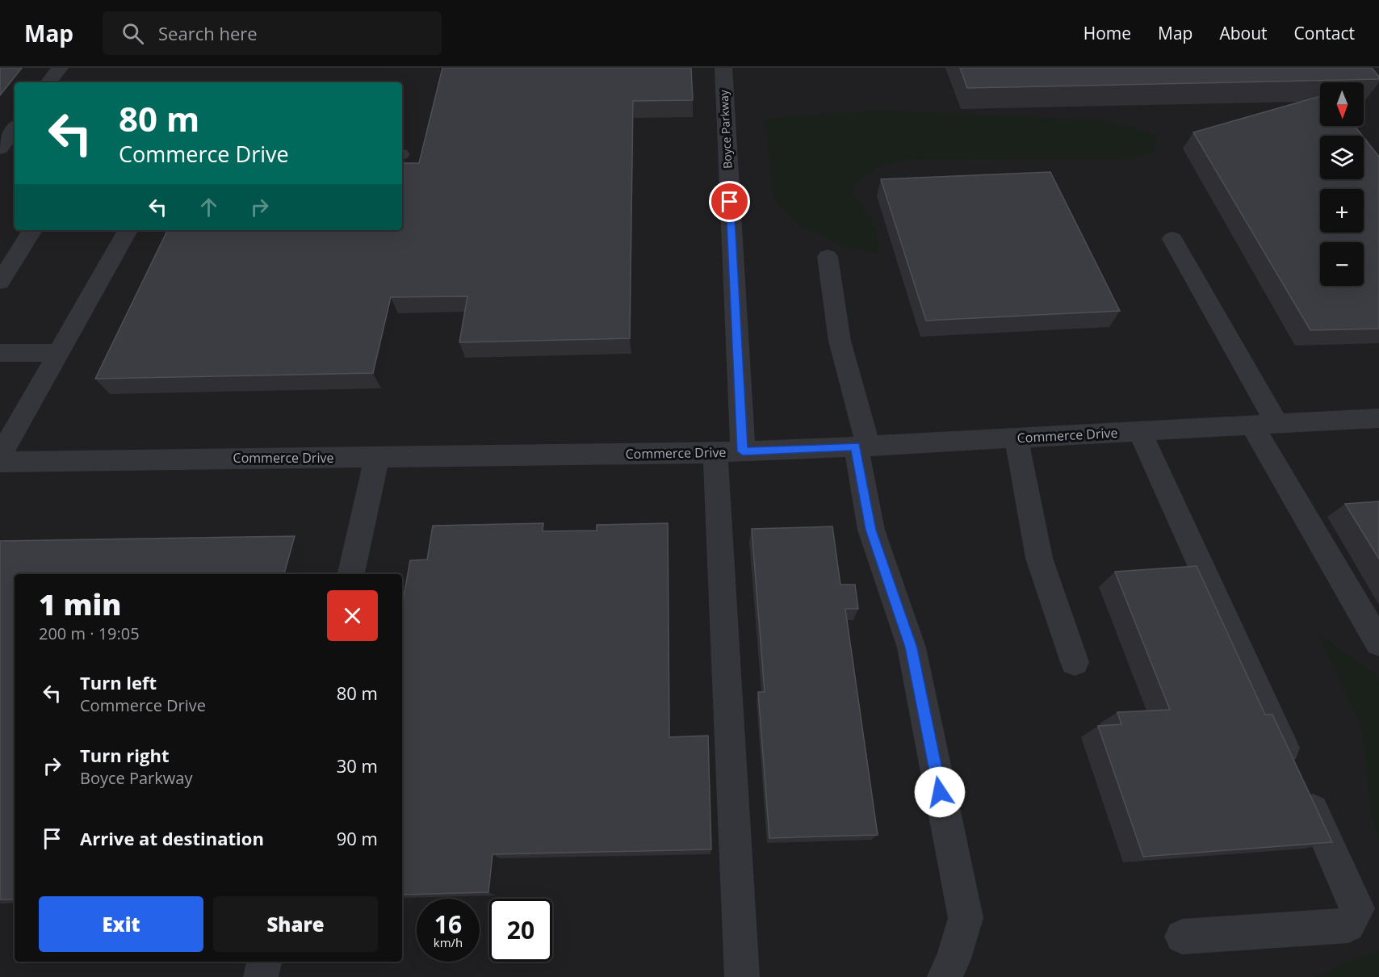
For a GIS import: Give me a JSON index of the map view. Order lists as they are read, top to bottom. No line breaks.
{"streets":{"street":["Boyce Parkway","Commerce Drive"]},"crossings":[["Boyce Parkway","Commerce Drive"]],"north":"bottom","page":{"header":"Map","search":"Search here","nav":["Home","Map","About","Contact"],"map_buttons":["+","−"],"turn":["80 m","Commerce Drive"],"heading":["1 min","200 m · 19:05"],"list":[{"name":"Turn left","note":"Commerce Drive","value":"80 m"},{"name":"Turn right","note":"Boyce Parkway","value":"30 m"},{"name":"Arrive at destination","value":"90 m"}],"buttons":["Exit","Share"],"speed":"16 km/h","limit":"20"}}
